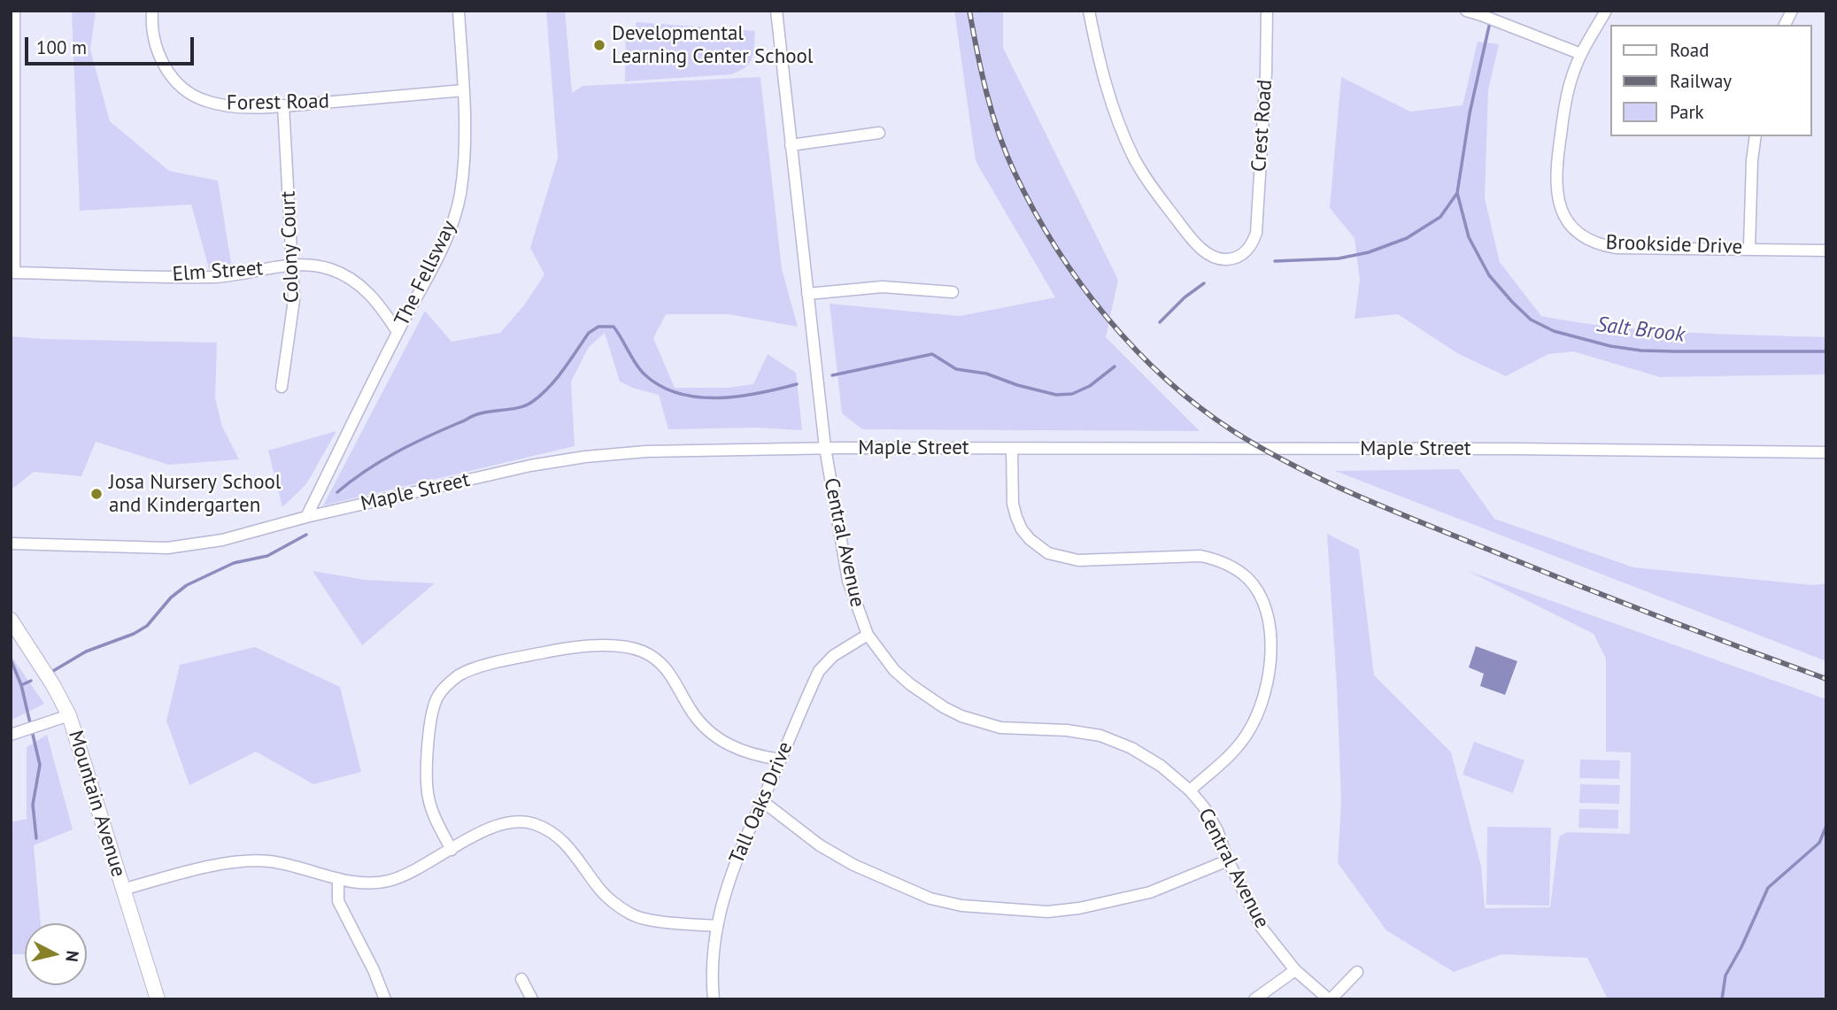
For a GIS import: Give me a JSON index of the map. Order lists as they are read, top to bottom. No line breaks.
{"streets":{"main road":["Mountain Avenue"],"street":["Forest Road","Crest Road","Brookside Drive","Colony Court","Elm Street","The Fellsway","Maple Street","Central Avenue","Tall Oaks Drive"]},"crossings":[["Forest Road","Colony Court"],["Forest Road","The Fellsway"],["Colony Court","Elm Street"],["Elm Street","The Fellsway"],["The Fellsway","Maple Street"],["Maple Street","Central Avenue"],["Central Avenue","Tall Oaks Drive"]],"water":["Salt Brook"],"places":["Developmental Learning Center School","Josa Nursery School and Kindergarten"],"legend":["Road","Railway","Park"],"scale_bar":"100 m","north":"right"}
